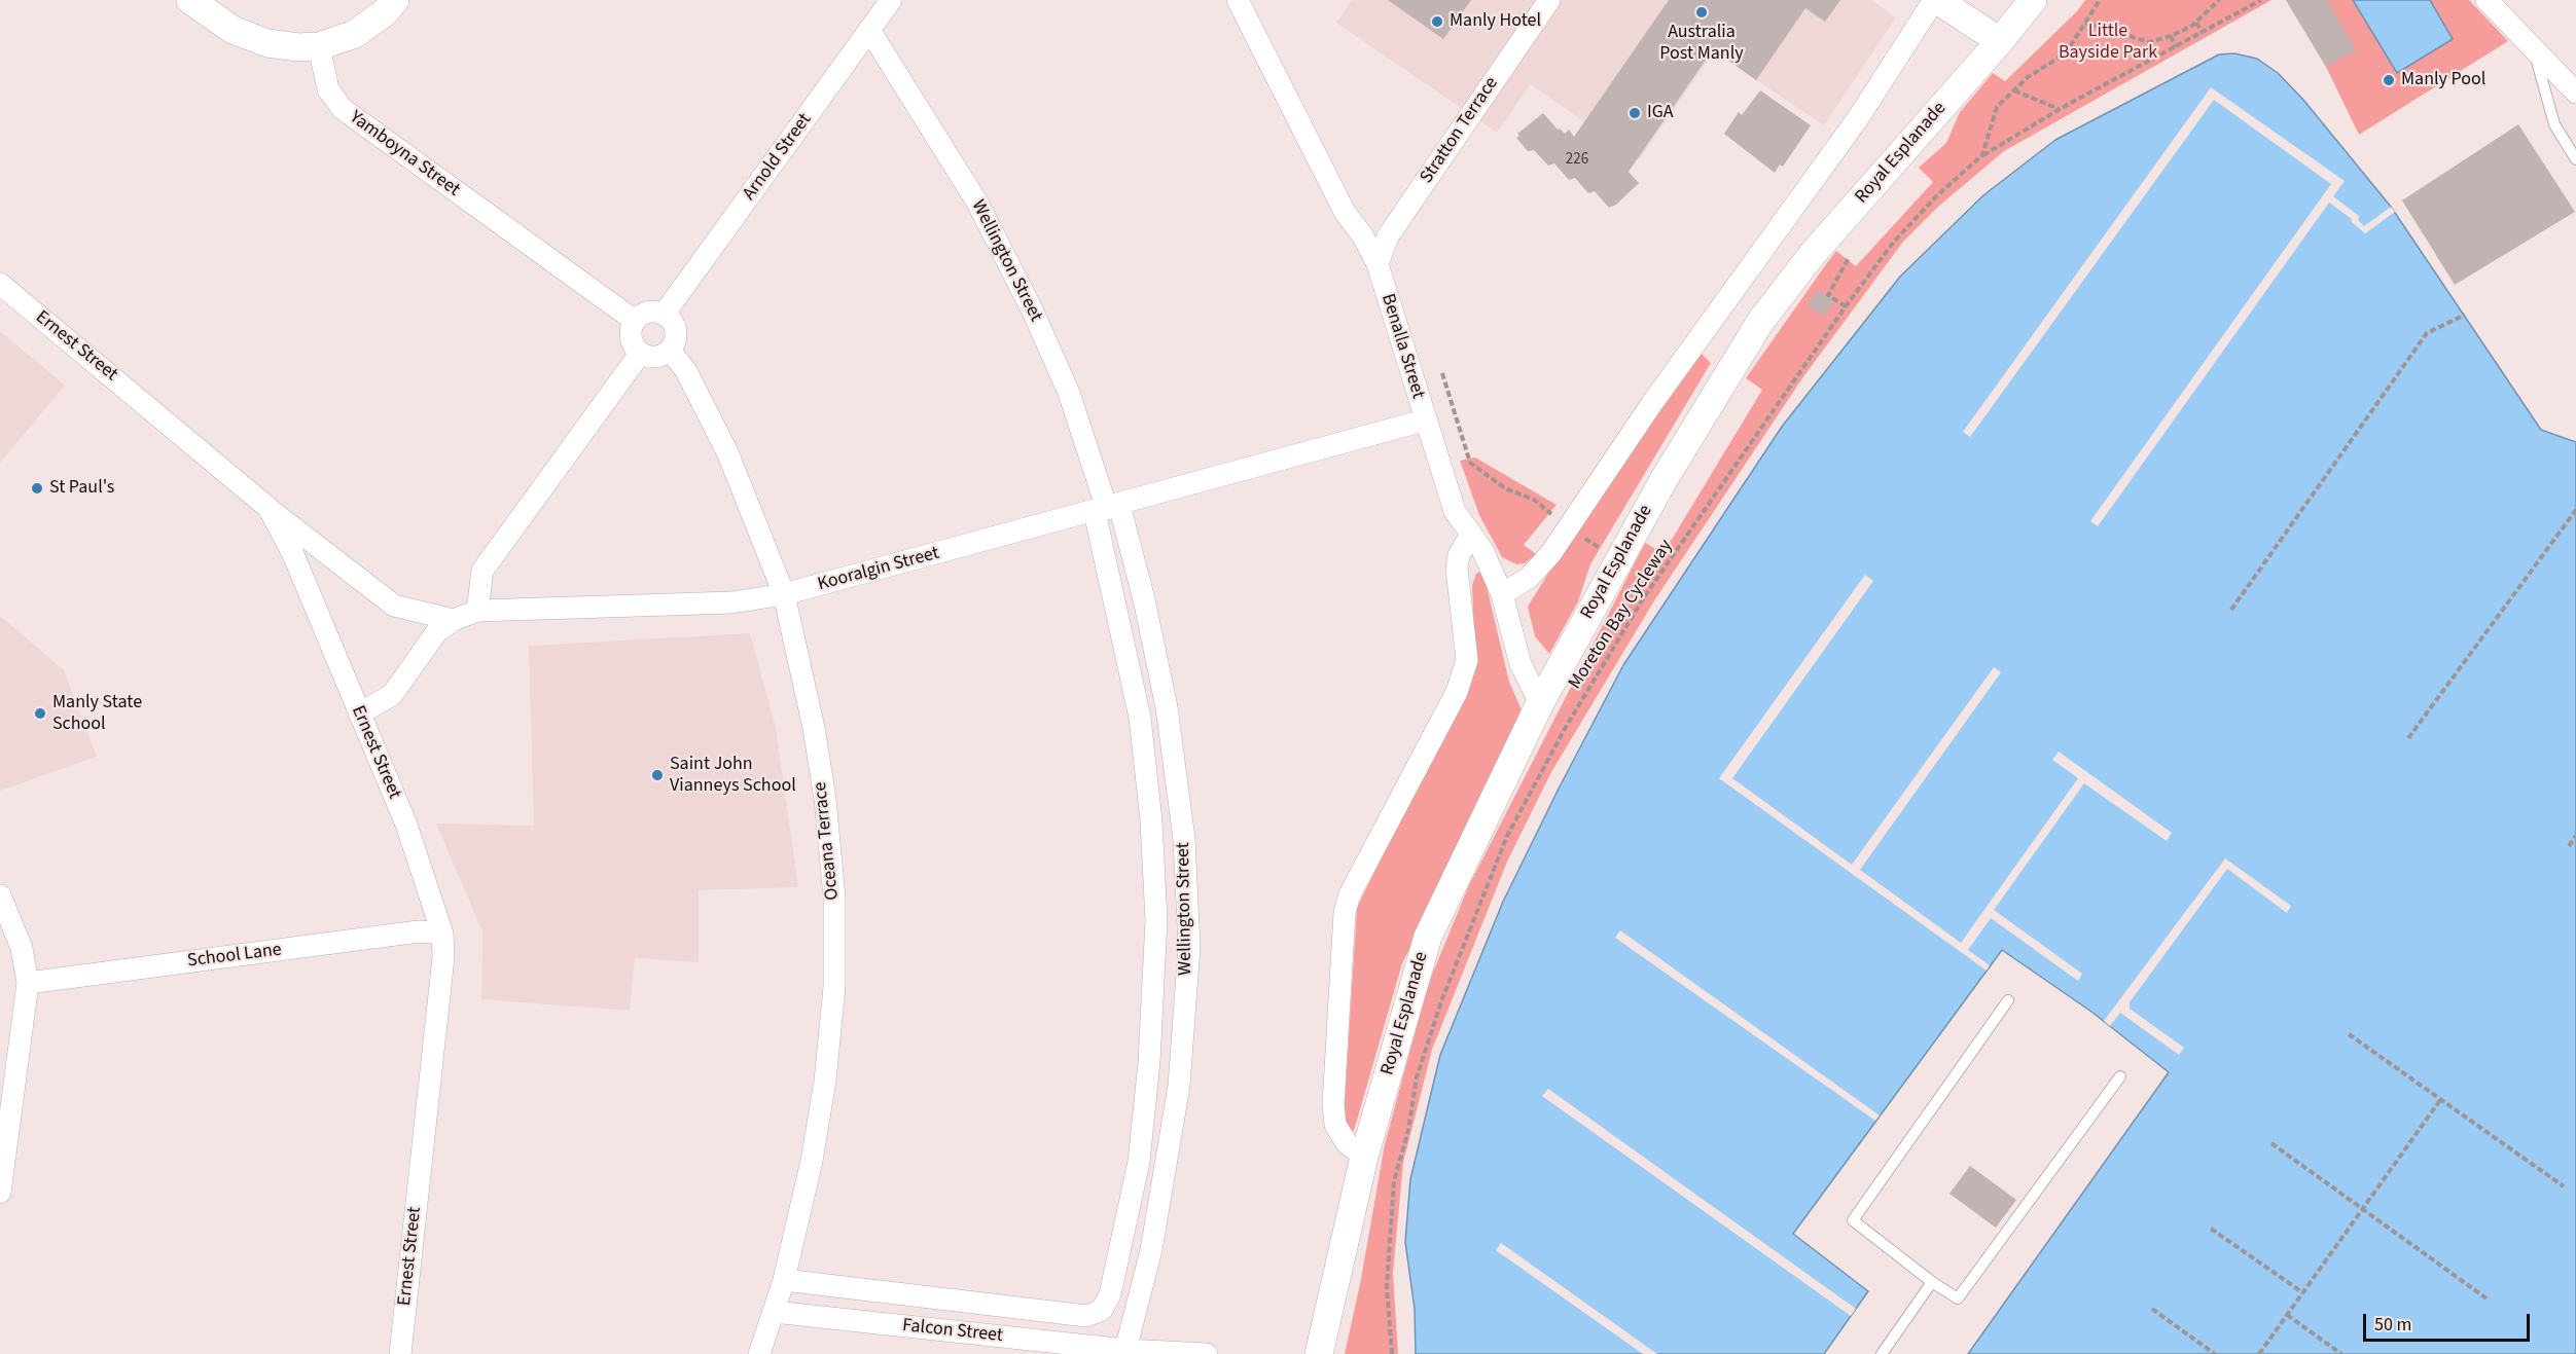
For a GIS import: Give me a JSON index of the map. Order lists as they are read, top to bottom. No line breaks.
{"streets":{"street":["Stratton Terrace","Royal Esplanade","Yamboyna Street","Arnold Street","Wellington Street","Ernest Street","Benalla Street","Kooralgin Street","Oceana Terrace","School Lane","Falcon Street"],"path":["Moreton Bay Cycleway"]},"crossings":[["Stratton Terrace","Benalla Street"],["Royal Esplanade","Benalla Street"],["Yamboyna Street","Arnold Street"],["Yamboyna Street","Oceana Terrace"],["Arnold Street","Wellington Street"],["Arnold Street","Oceana Terrace"],["Wellington Street","Kooralgin Street"],["Wellington Street","Falcon Street"],["Ernest Street","Kooralgin Street"],["Ernest Street","School Lane"],["Benalla Street","Kooralgin Street"],["Kooralgin Street","Oceana Terrace"],["Oceana Terrace","Falcon Street"]],"parks":["Little Bayside Park"],"places":["Australia Post Manly","Manly Hotel","Manly Pool","IGA","St Paul's","Manly State School","Saint John Vianneys School"],"house_numbers":["226"],"scale_bar":"50 m"}
